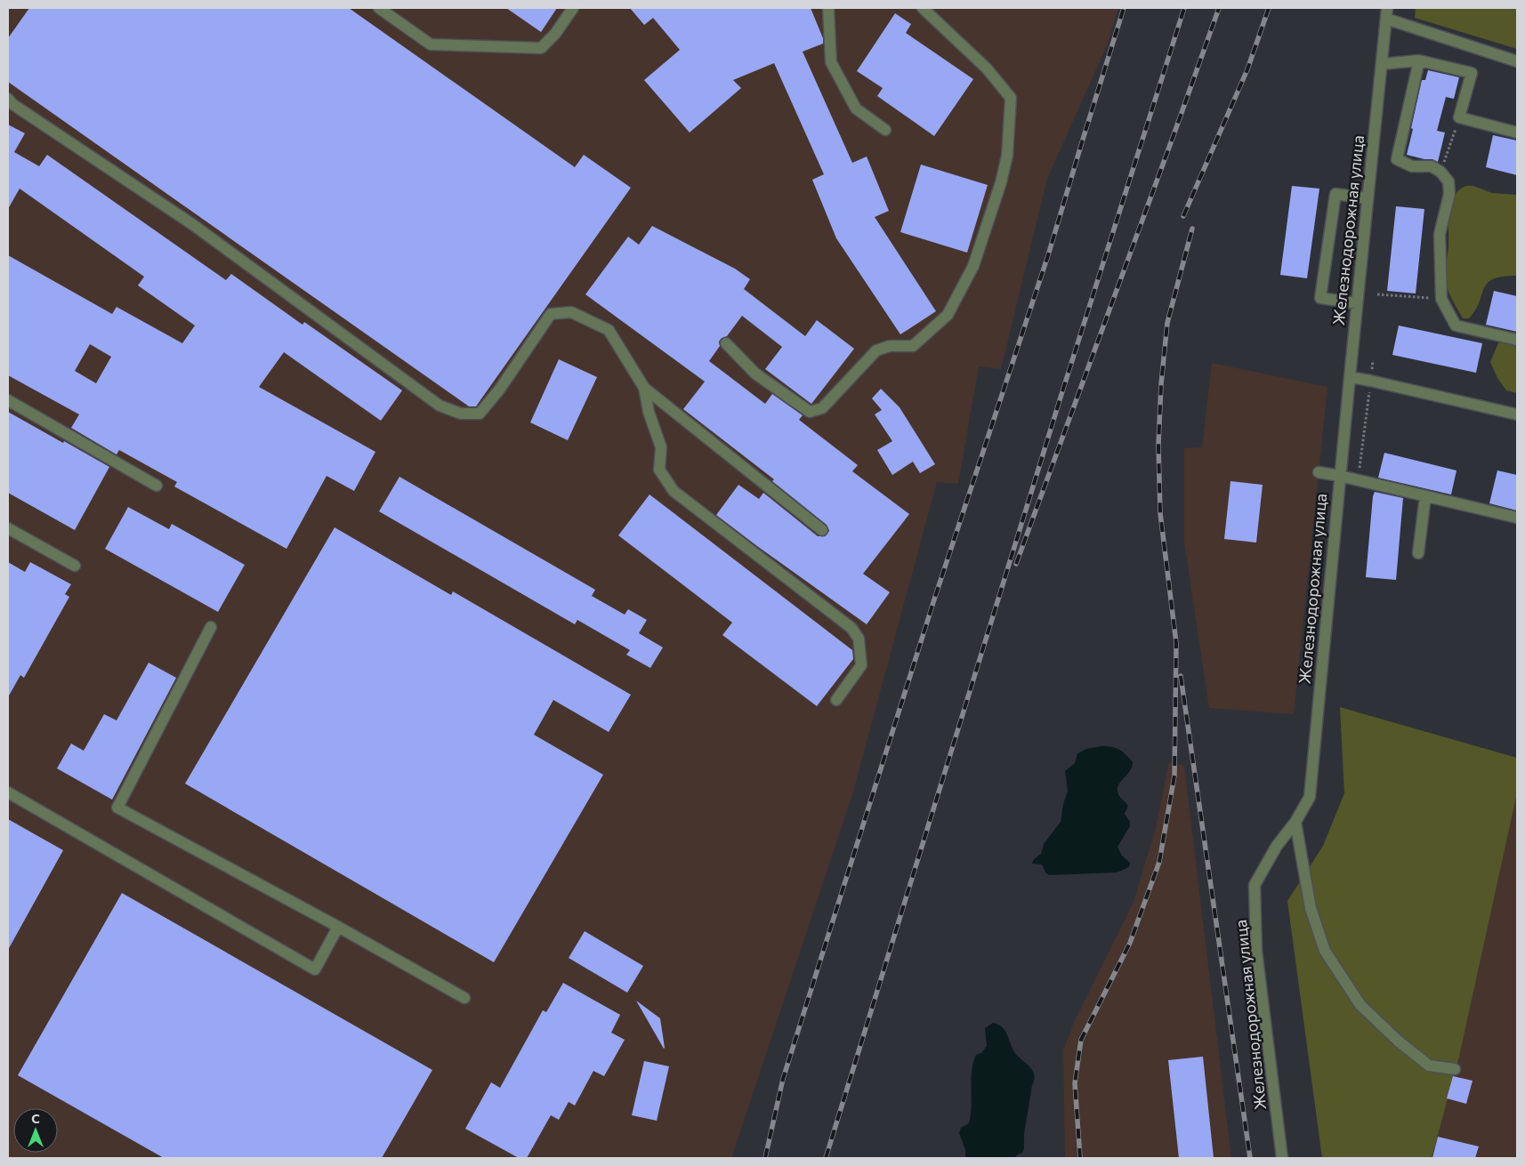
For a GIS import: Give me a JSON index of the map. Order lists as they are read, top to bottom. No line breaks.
{"streets":{"street":["Железнодорожная улица"]},"north":"top"}
